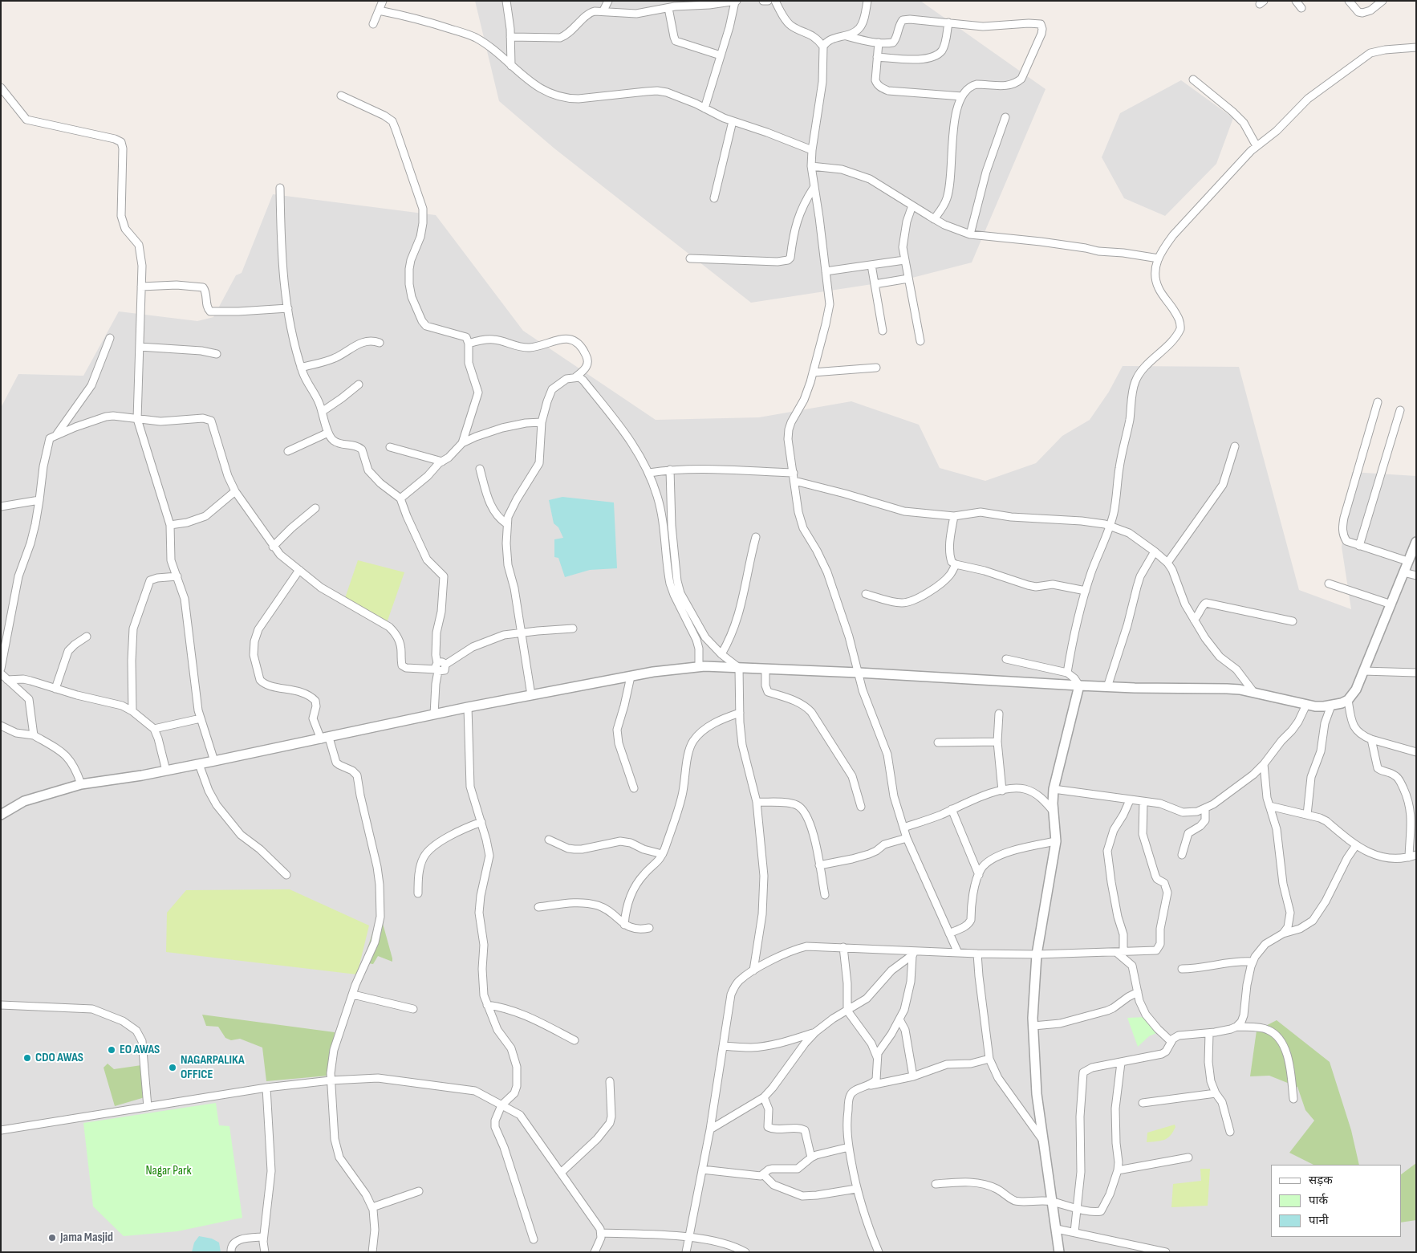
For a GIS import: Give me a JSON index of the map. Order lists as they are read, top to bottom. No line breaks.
{"parks":["Nagar Park"],"places":["EO AWAS","CDO AWAS","NAGARPALIKA OFFICE","Jama Masjid"],"legend":["सड़क","पार्क","पानी"]}
